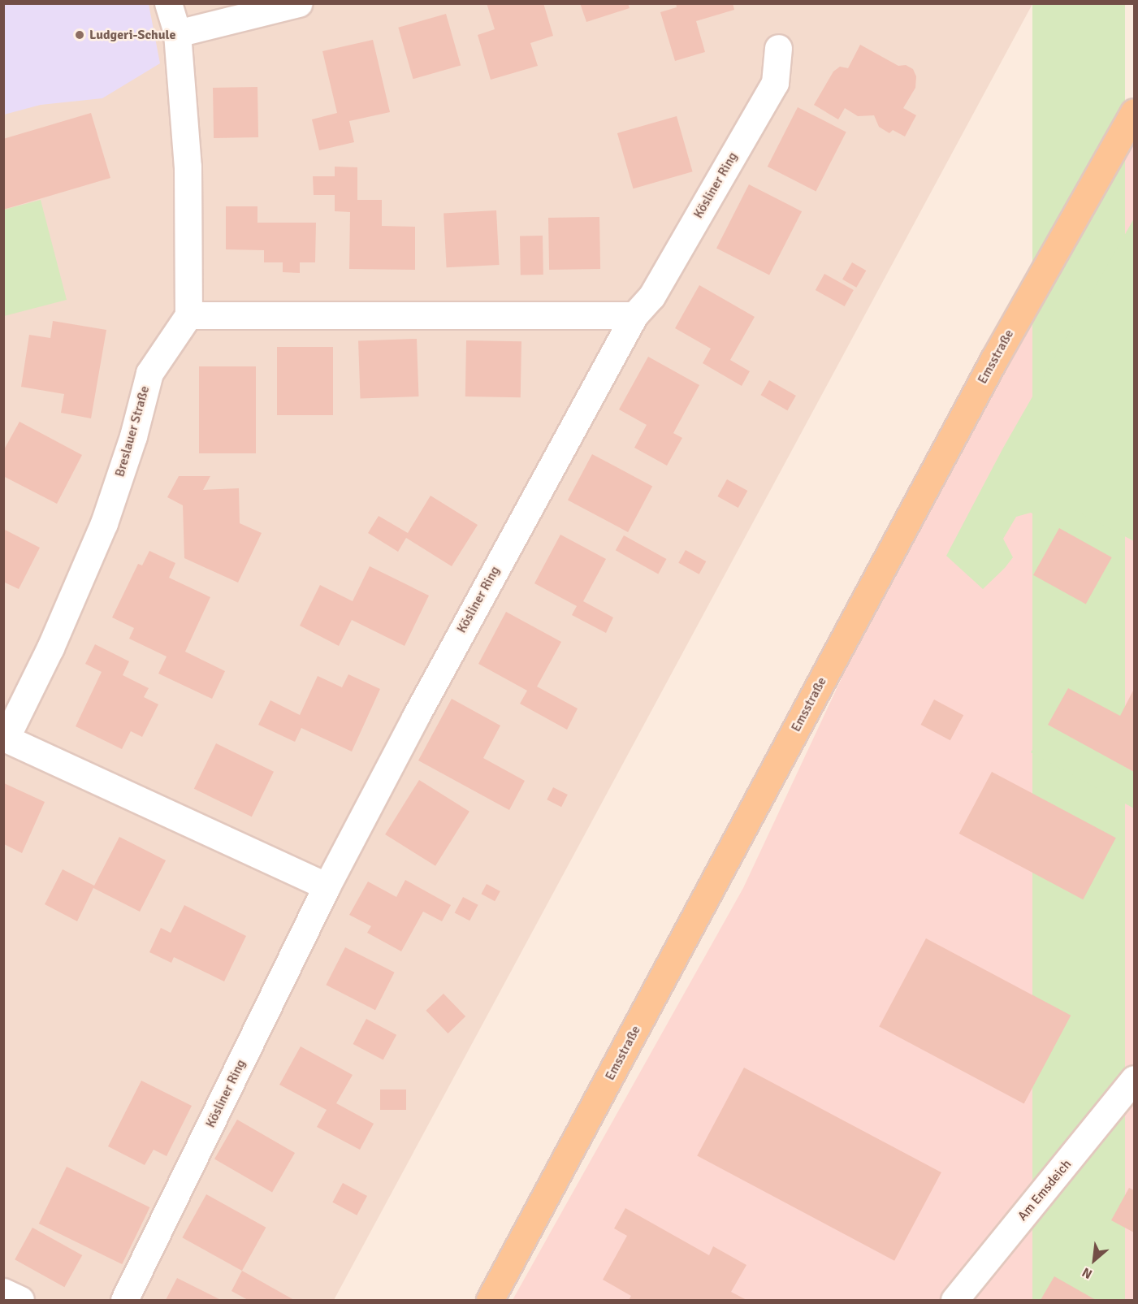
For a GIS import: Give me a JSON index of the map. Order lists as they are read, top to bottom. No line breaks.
{"streets":{"main road":["Emsstraße"],"street":["Kösliner Ring","Breslauer Straße","Am Emsdeich"]},"crossings":[["Kösliner Ring","Breslauer Straße"]],"places":["Ludgeri-Schule"],"north":"bottom left"}
